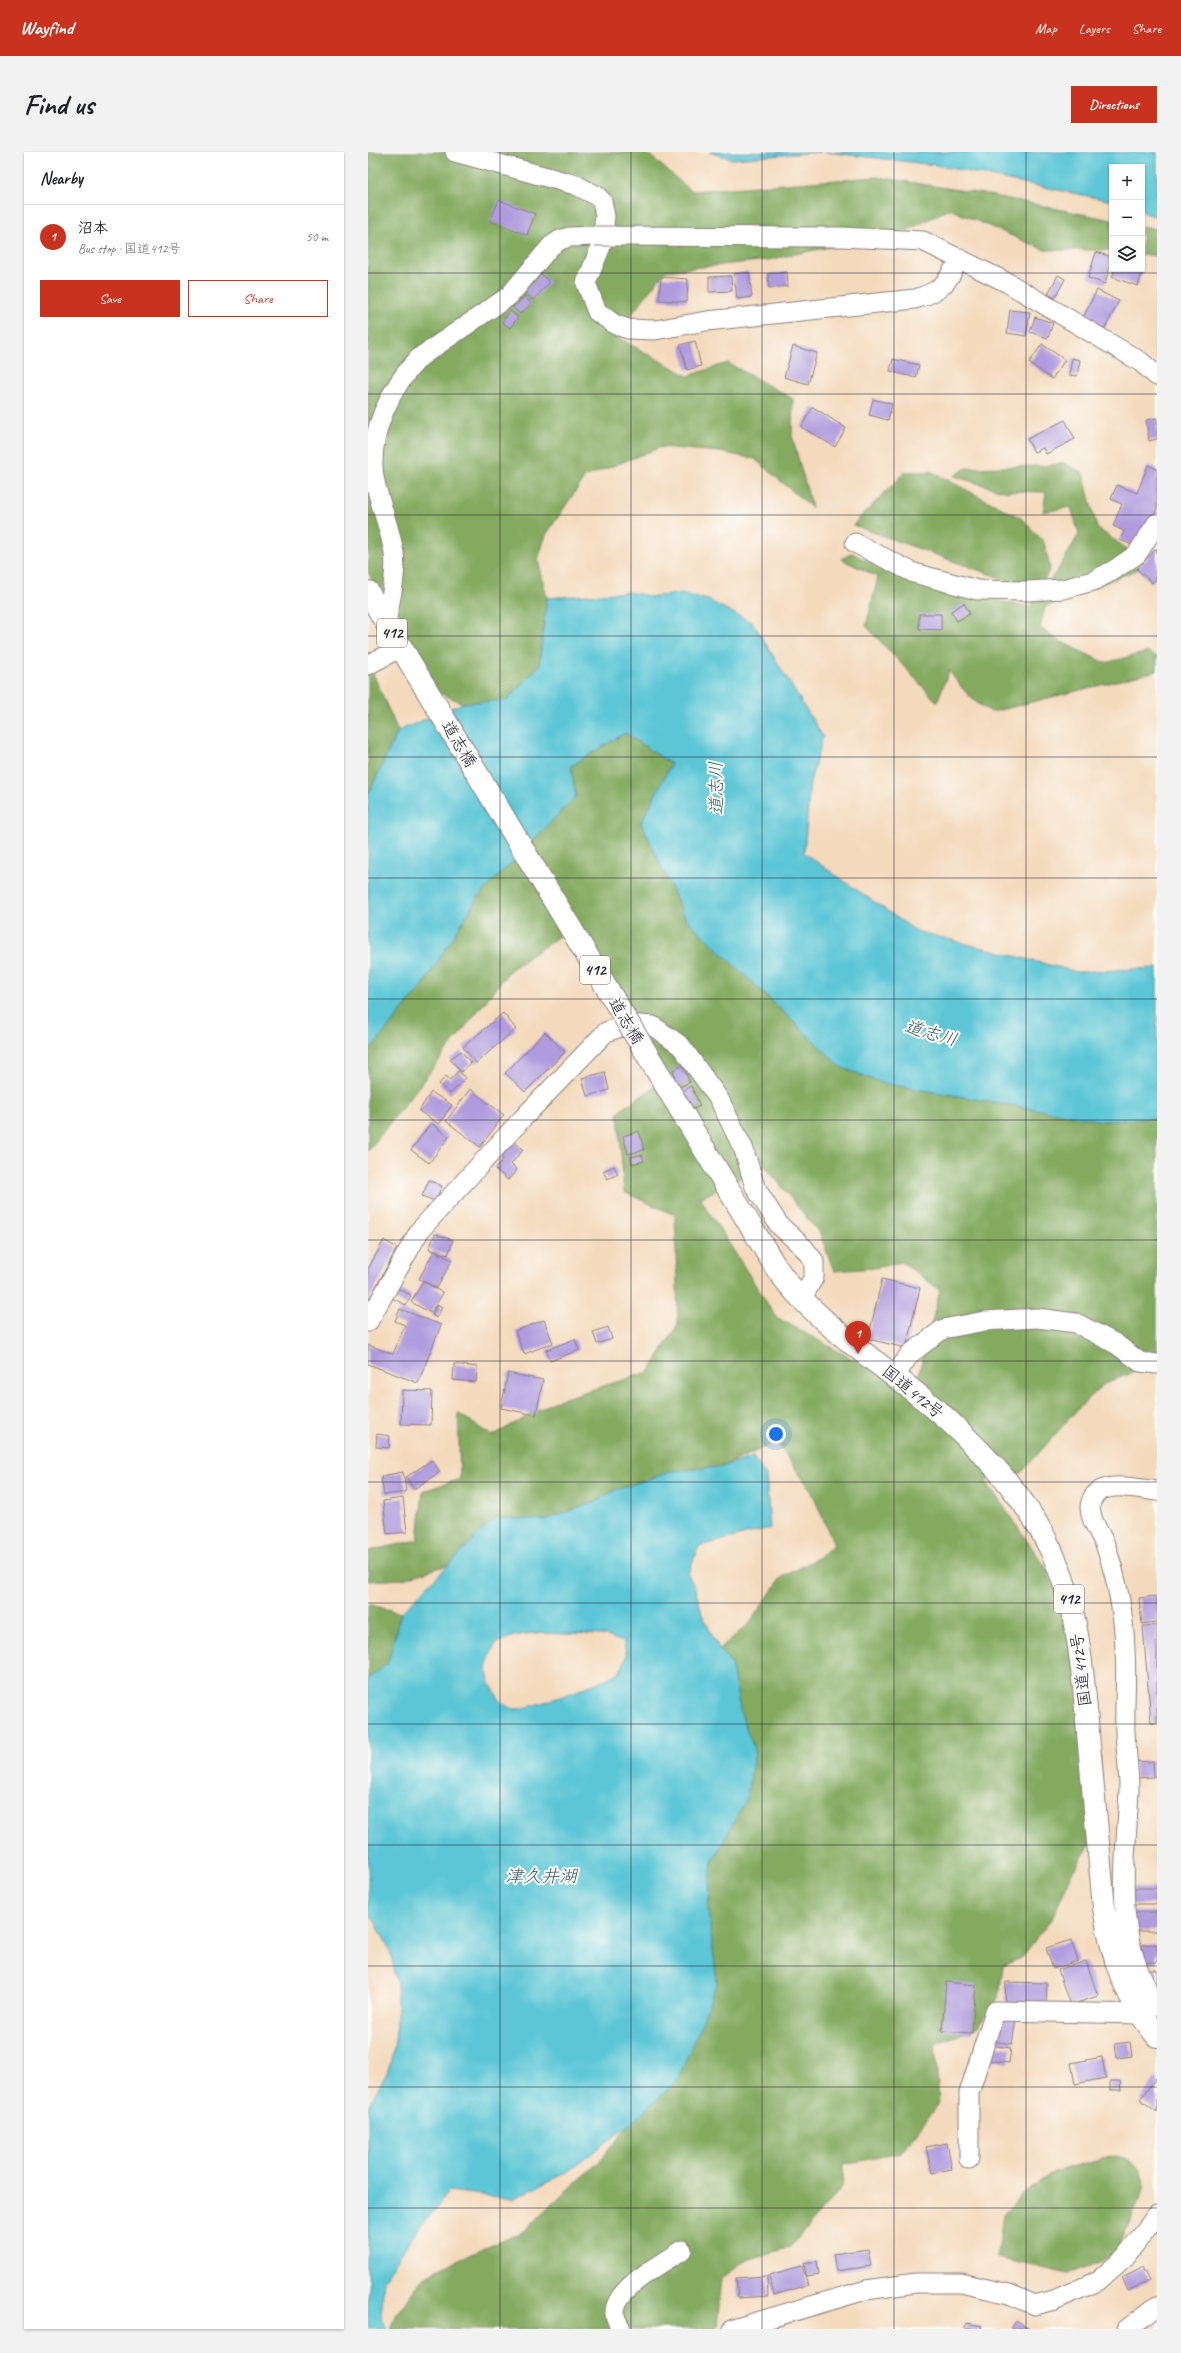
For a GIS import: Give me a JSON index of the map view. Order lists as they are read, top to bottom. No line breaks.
{"streets":{"highway":["412","道志橋","国道412号"]},"crossings":[["412","道志橋"],["道志橋","国道412号"]],"water":["道志川","津久井湖"],"page":{"header":"Wayfind","nav":["Map","Layers","Share"],"buttons":["Directions",["Save","Share"]],"title":"Find us","heading":"Nearby","map_buttons":["+","−"],"list":[{"mark":"1","name":"沼本","note":"Bus stop · 国道412号","value":"50 m"}],"pins":"1"}}
